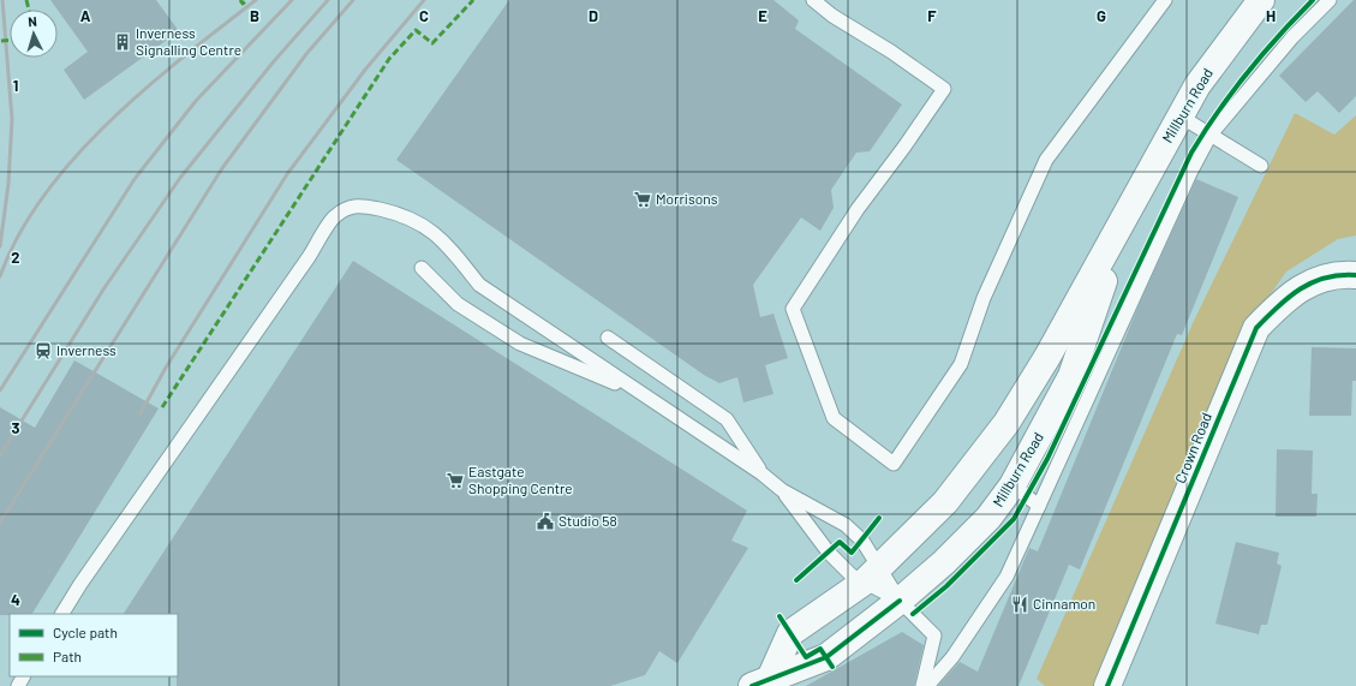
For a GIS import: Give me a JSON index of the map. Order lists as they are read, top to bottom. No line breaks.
{"streets":{"main road":["Millburn Road","Crown Road"]},"places":{"building":["Inverness Signalling Centre"],"supermarket":["Morrisons","Eastgate Shopping Centre"],"station":["Inverness"],"public building":["Studio 58"],"restaurant":["Cinnamon"]},"legend":["Cycle path","Path"],"north":"top","grid":{"columns":["A","B","C","D","E","F","G","H"],"rows":["1","2","3","4"]}}
